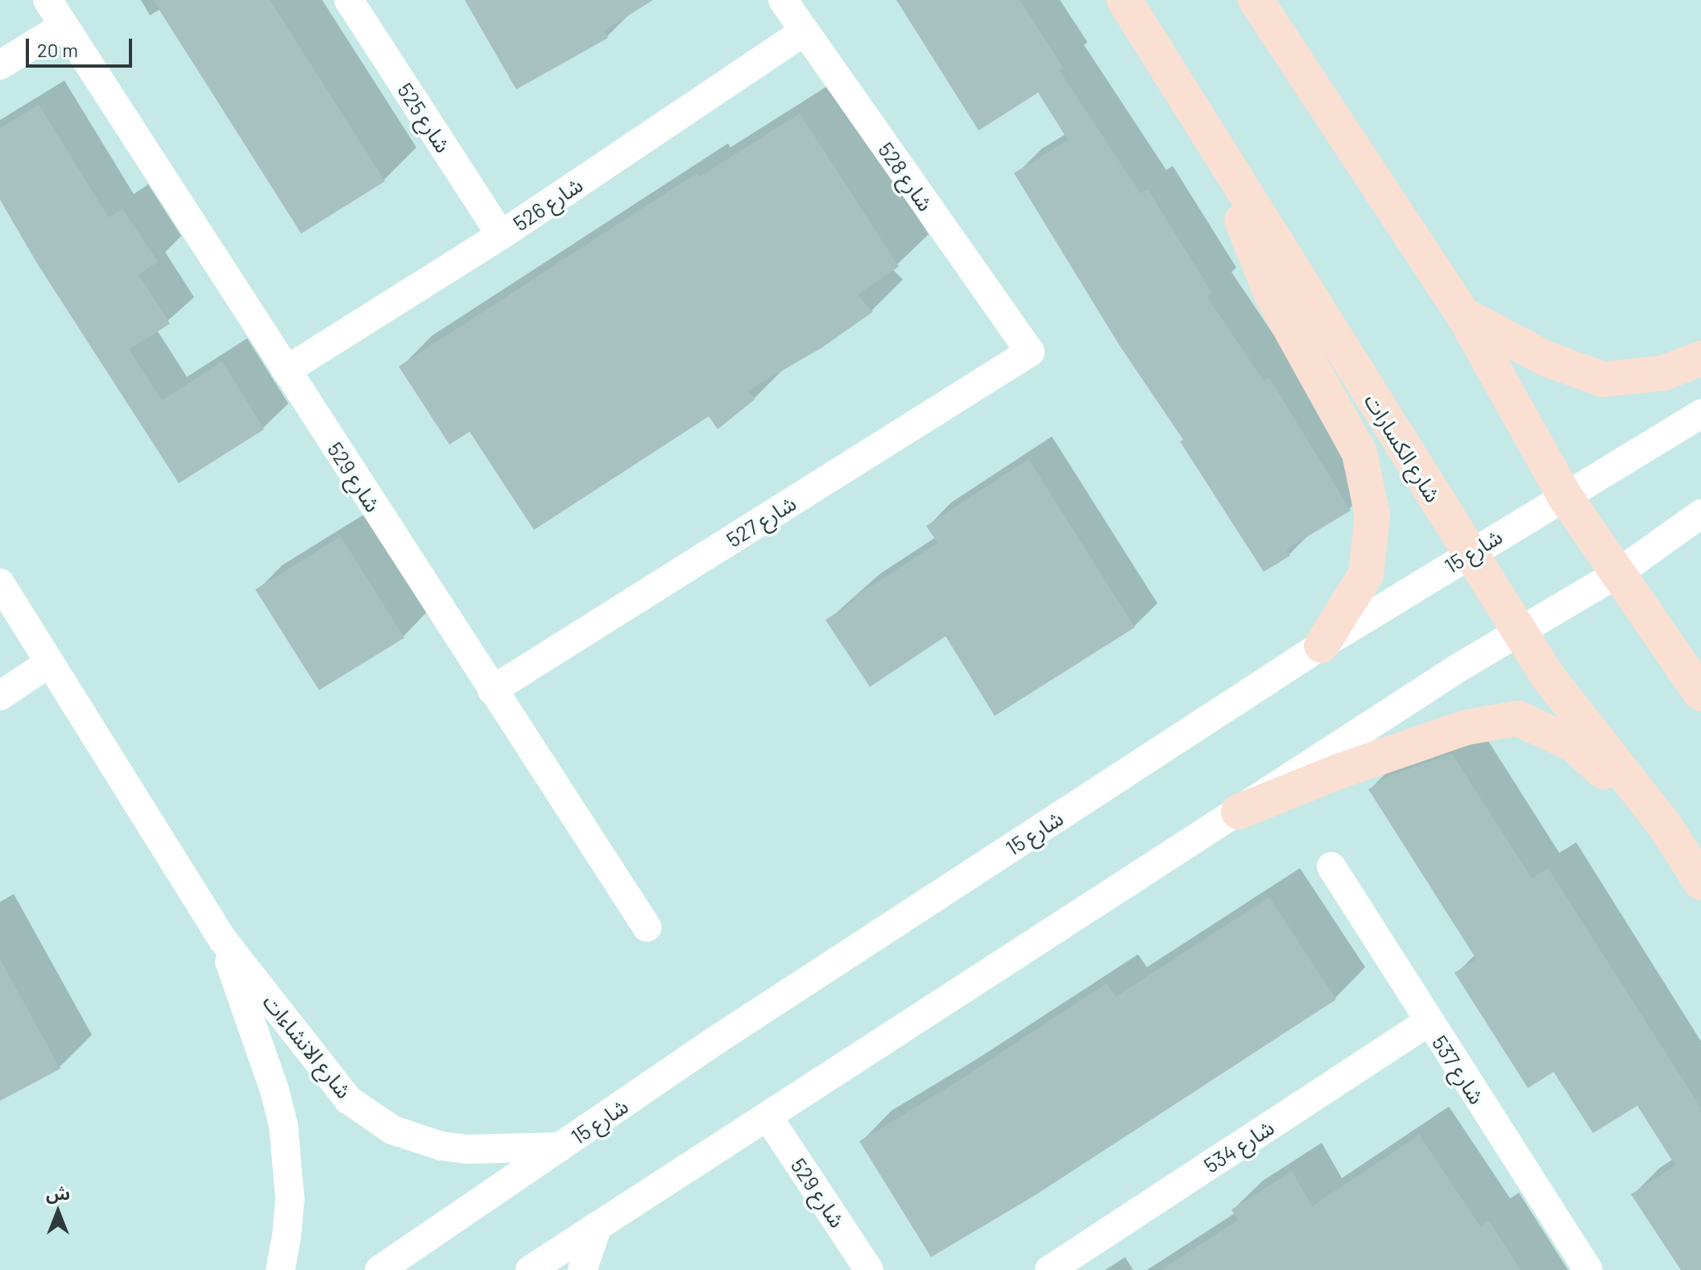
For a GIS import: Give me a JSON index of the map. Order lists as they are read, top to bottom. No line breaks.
{"streets":{"street":["شارع 525","شارع 528","شارع 526","شارع الكسارات","شارع 529","شارع 527","شارع 15","شارع الانشاءات","شارع 537","شارع 534"]},"crossings":[["شارع 525","شارع 526"],["شارع 528","شارع 526"],["شارع 528","شارع 527"],["شارع 526","شارع 529"],["شارع الكسارات","شارع 15"],["شارع 529","شارع 527"],["شارع 15","شارع الانشاءات"],["شارع 537","شارع 534"]],"scale_bar":"20 m","north":"top"}
